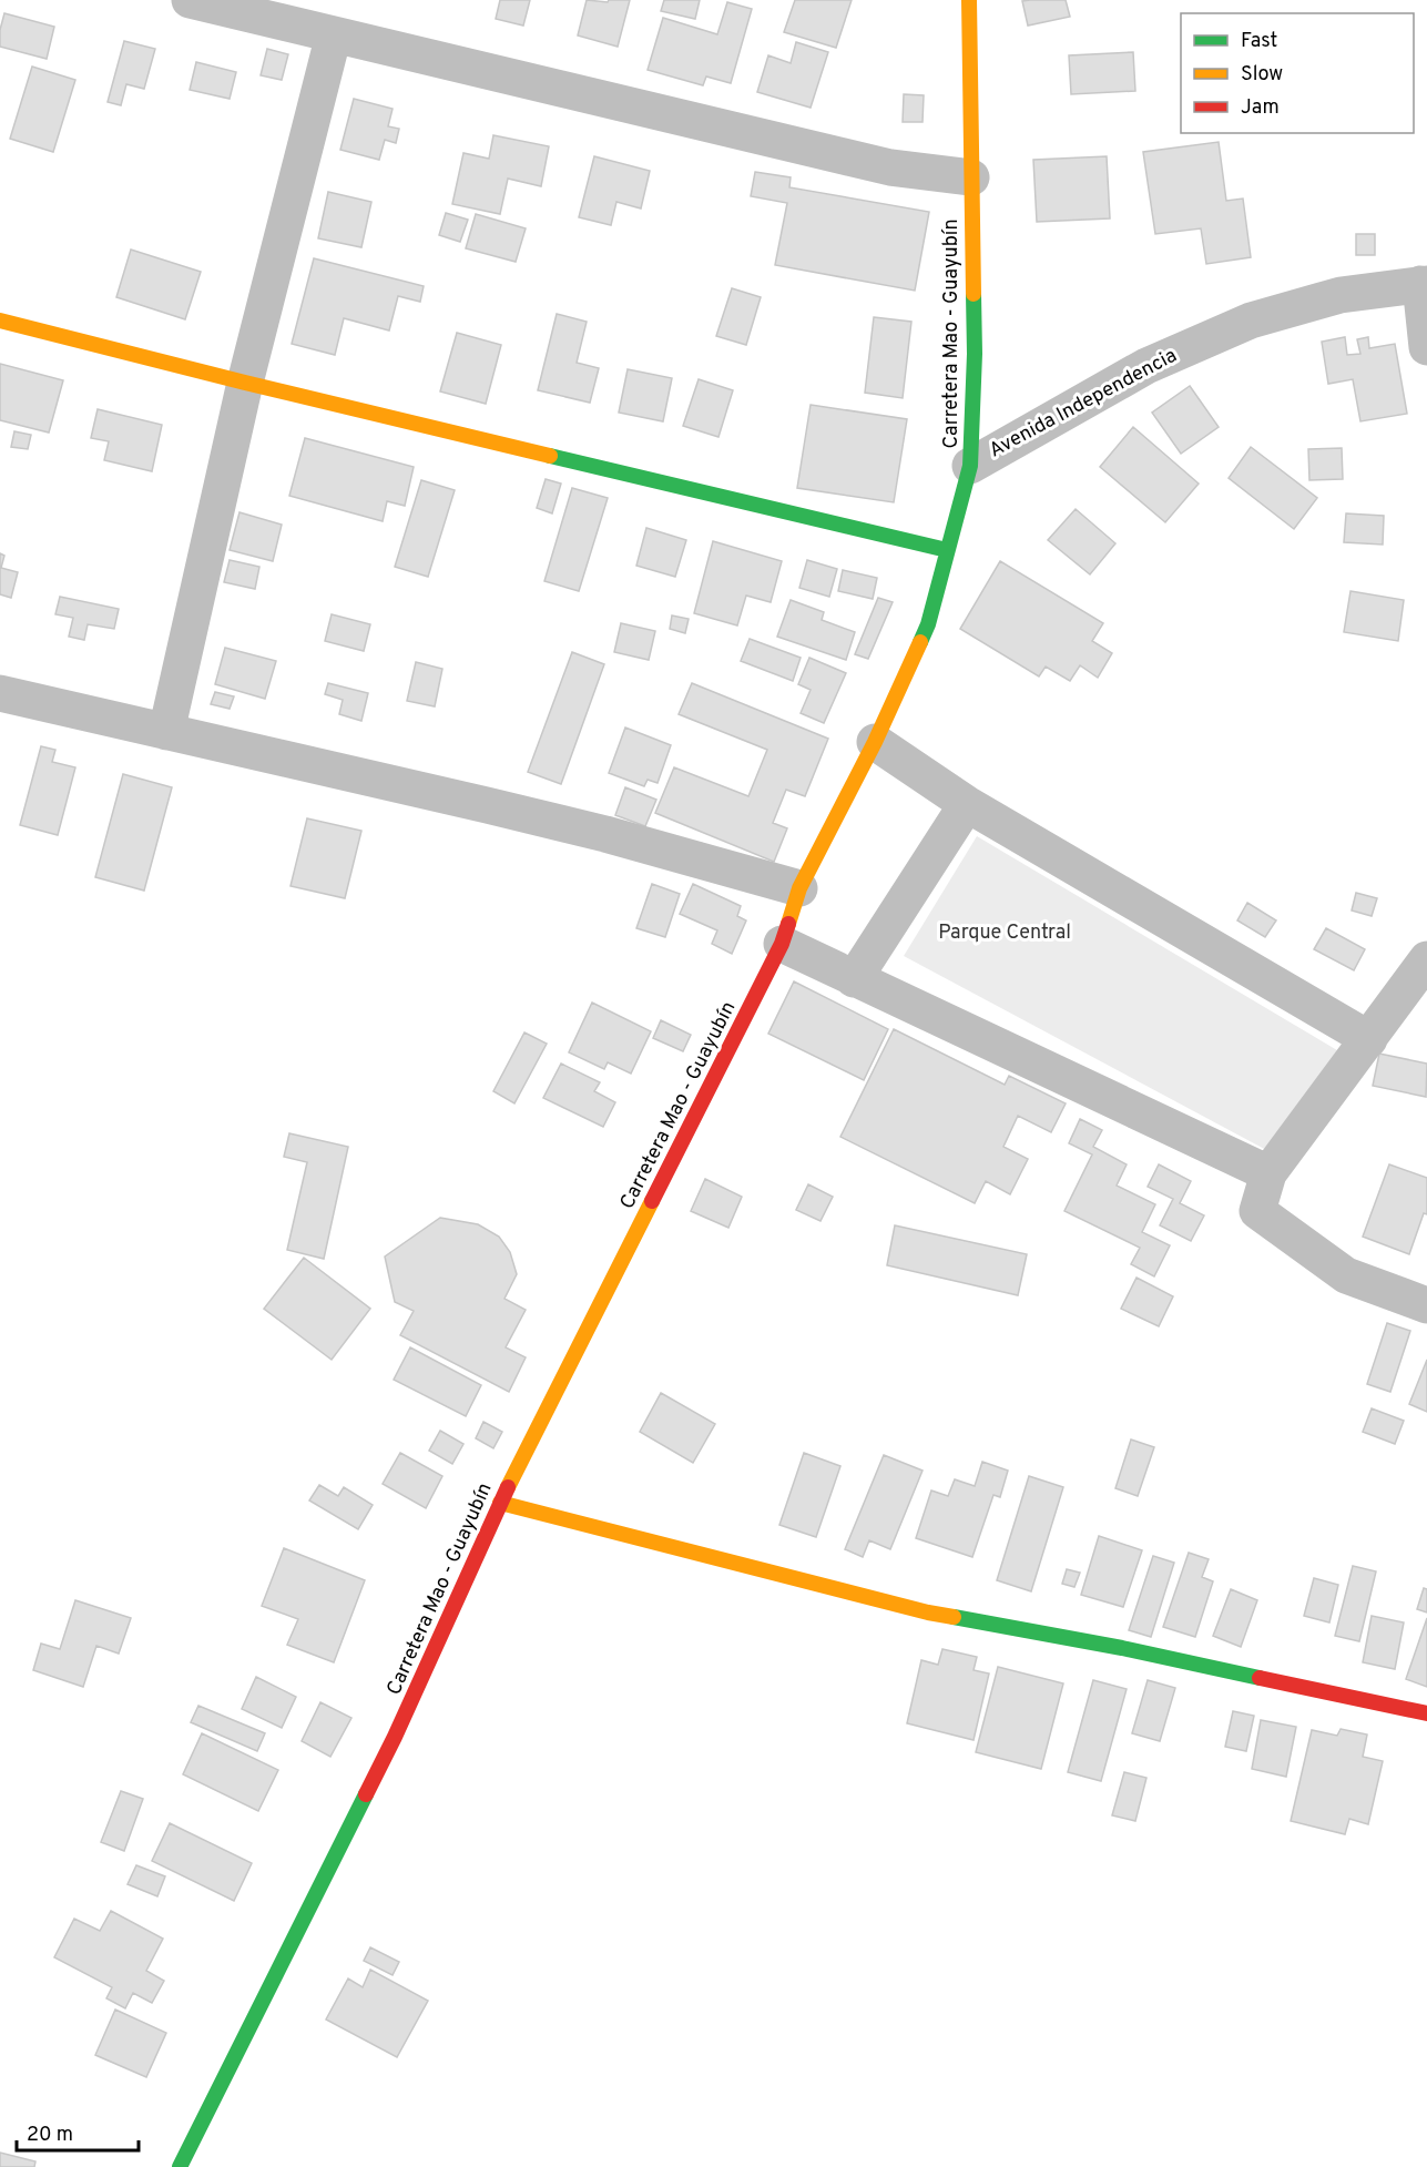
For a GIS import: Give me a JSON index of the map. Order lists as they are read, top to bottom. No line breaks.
{"streets":{"main road":["Carretera Mao - Guayubín"],"street":["Avenida Independencia"]},"crossings":[["Carretera Mao - Guayubín","Avenida Independencia"]],"parks":["Parque Central"],"legend":["Fast","Slow","Jam"],"scale_bar":"20 m"}
